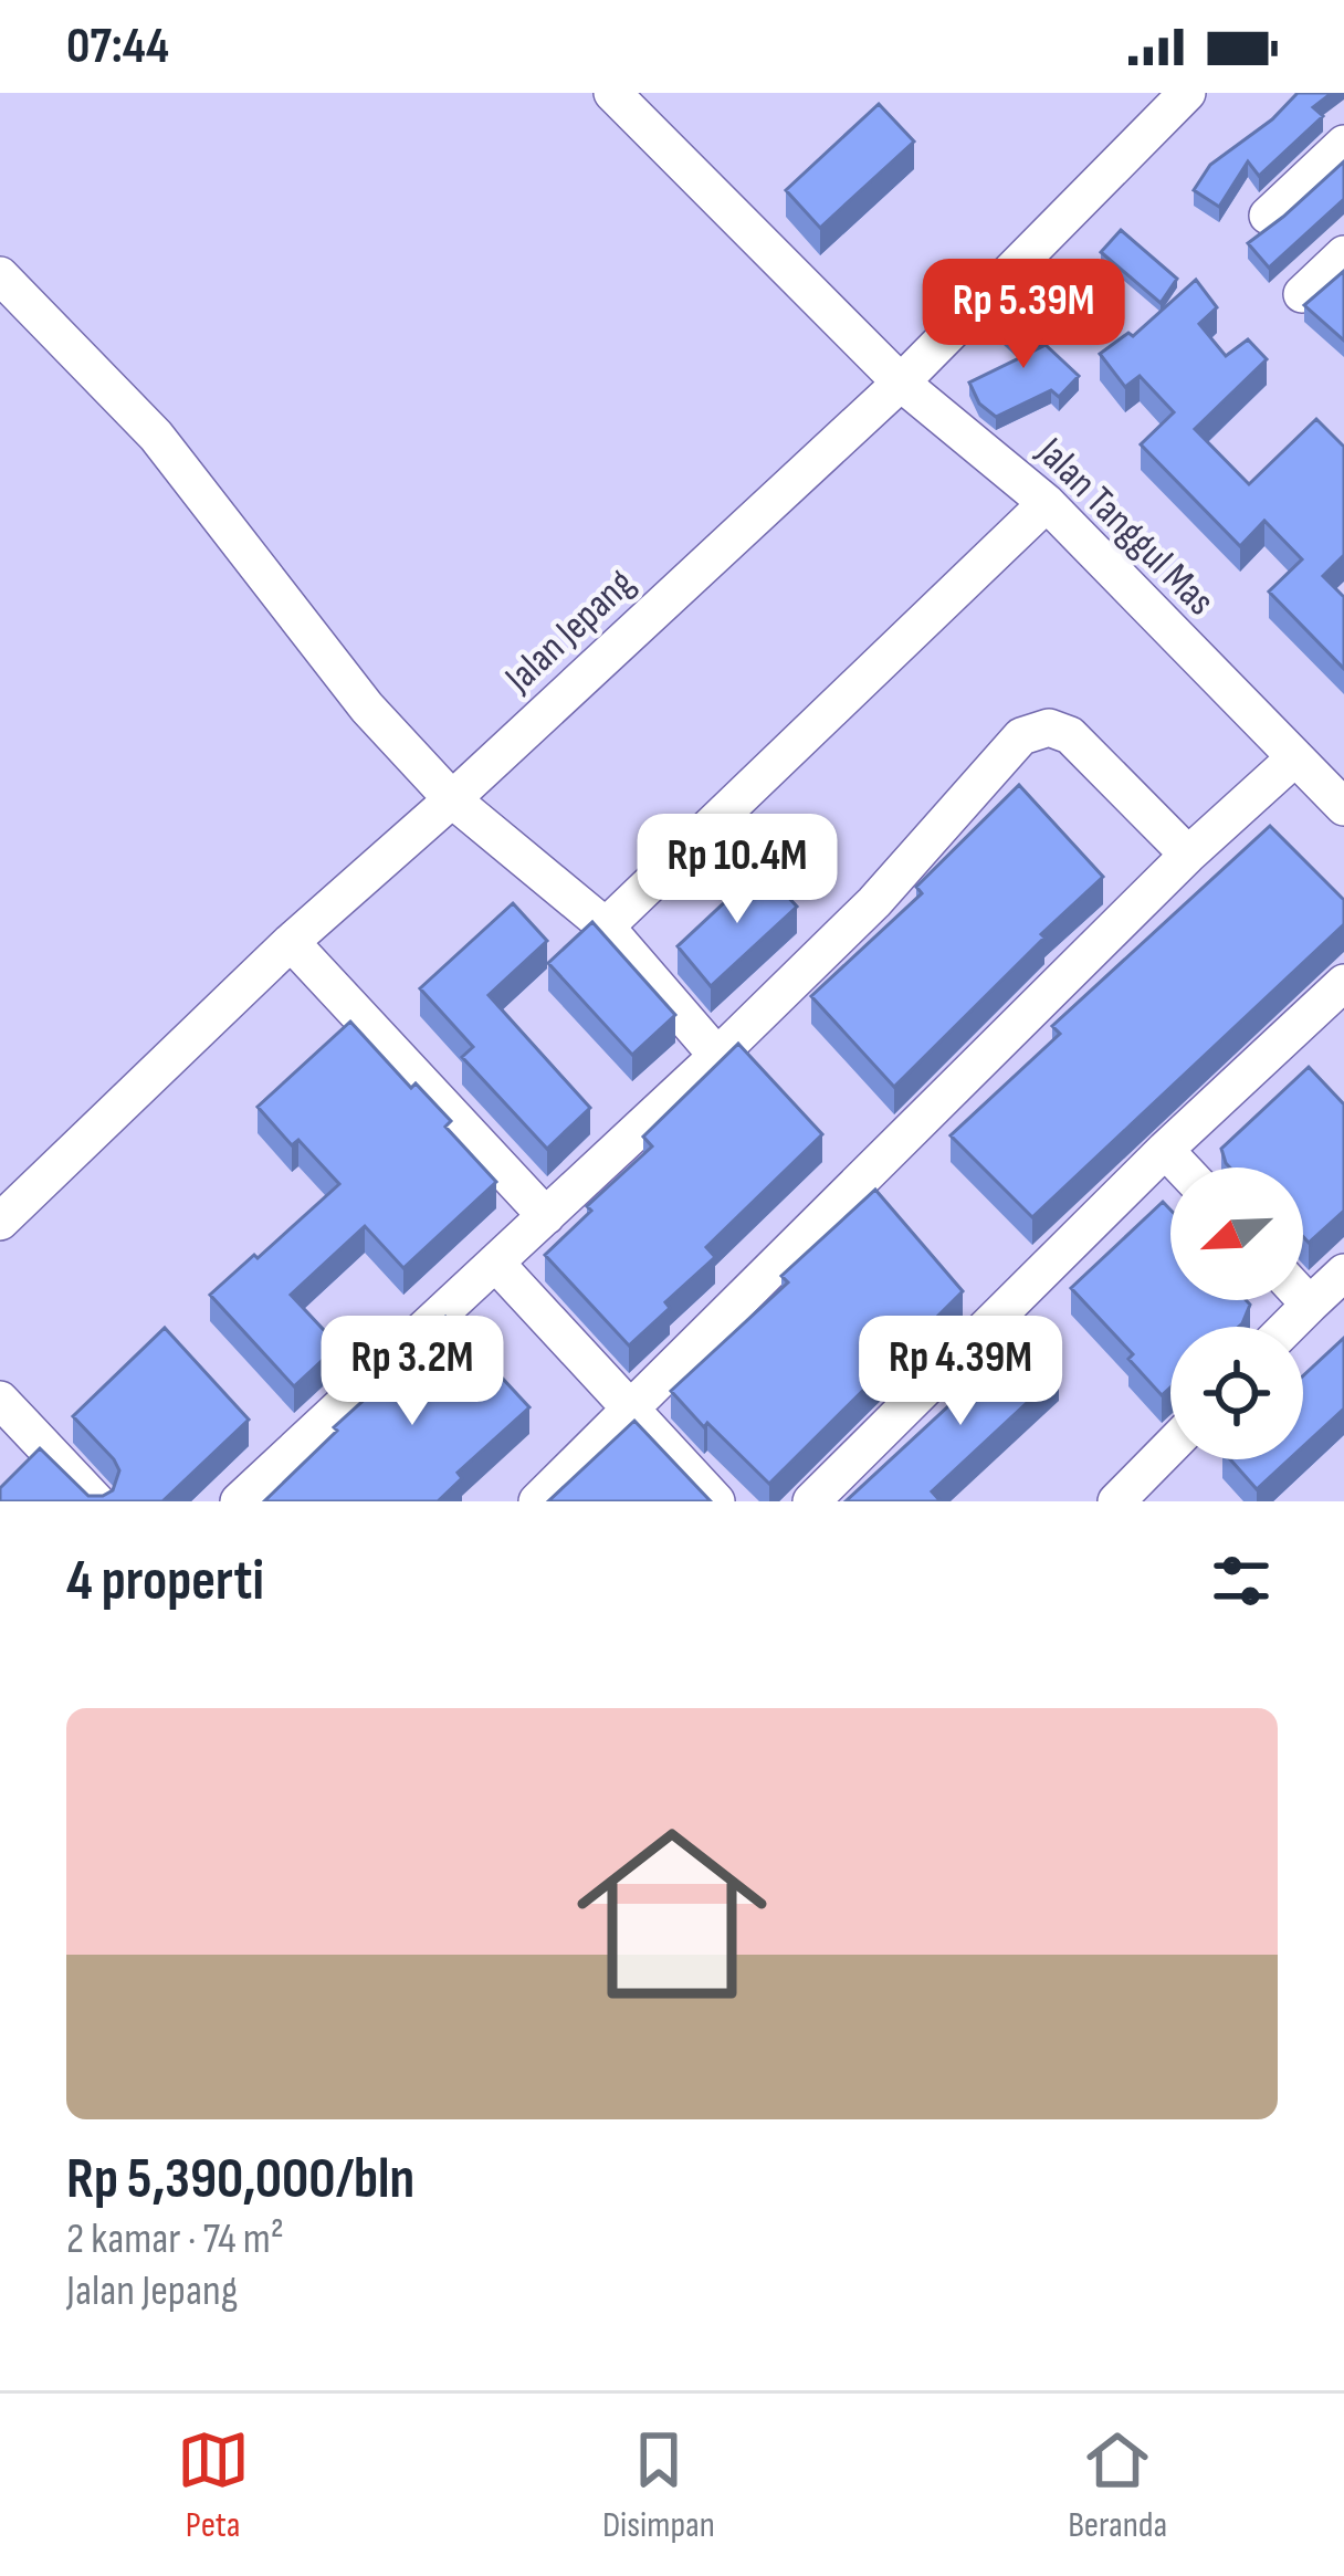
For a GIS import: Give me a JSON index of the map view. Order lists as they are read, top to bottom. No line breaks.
{"streets":{"street":["Jalan Tanggul Mas","Jalan Jepang"]},"crossings":[["Jalan Tanggul Mas","Jalan Jepang"]],"north":"bottom left","page":{"status":"07:44","price":["Rp 5.39M","Rp 10.4M","Rp 3.2M","Rp 4.39M"],"heading":"4 properti","list":[{"name":"Rp 5,390,000/bln","note":"2 kamar · 74 m² · Jalan Jepang"}],"tabs":["Peta","Disimpan","Beranda"]}}
